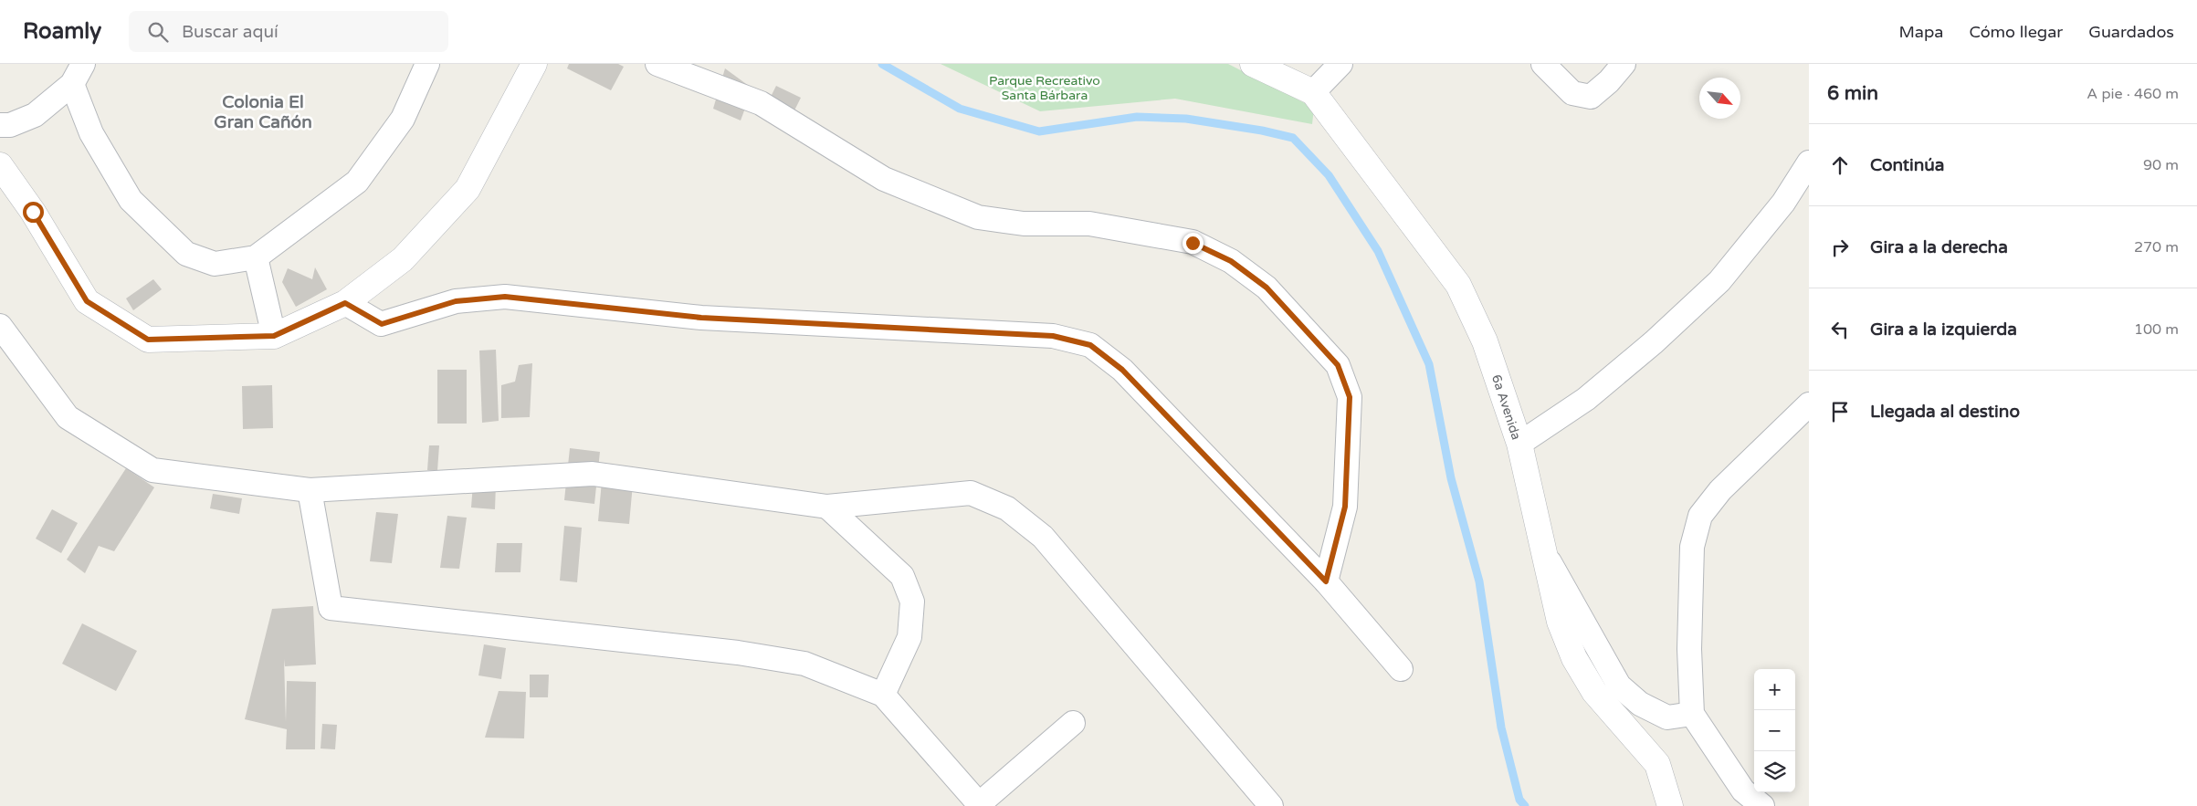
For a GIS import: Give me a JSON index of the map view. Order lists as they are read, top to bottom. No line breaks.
{"streets":{"street":["6a Avenida"]},"districts":["Colonia El Gran Cañón"],"parks":["Parque Recreativo Santa Bárbara"],"north":"bottom right","page":{"header":"Roamly","search":"Buscar aquí","nav":["Mapa","Cómo llegar","Guardados"],"heading":["6 min","A pie · 460 m"],"list":[["Continúa","90 m"],["Gira a la derecha","270 m"],["Gira a la izquierda","100 m"],"Llegada al destino"],"map_buttons":["+","−"]}}
